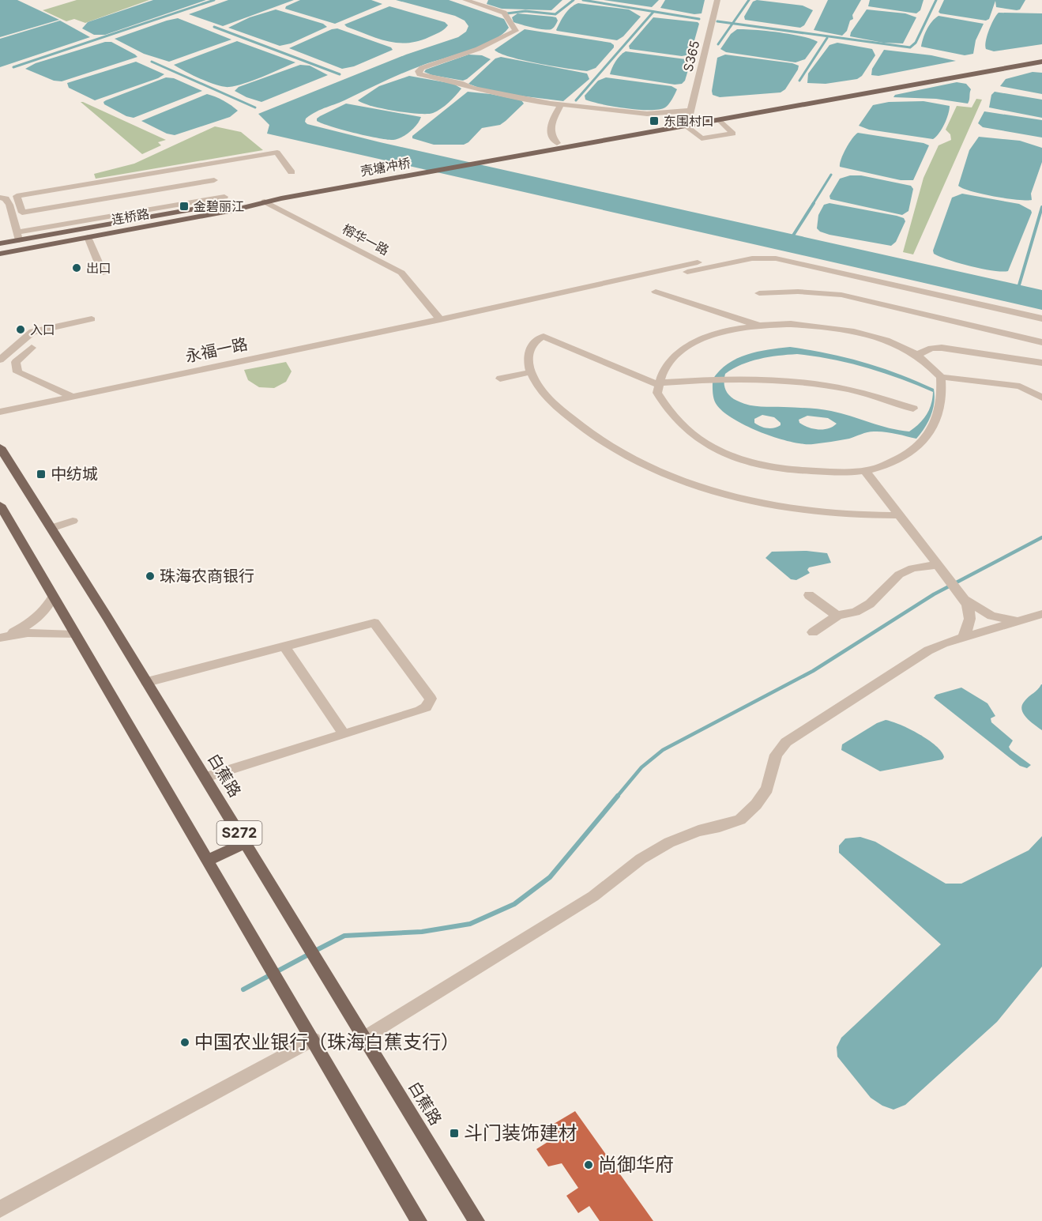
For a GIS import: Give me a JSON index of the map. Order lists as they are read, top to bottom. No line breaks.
{"streets":{"main road":["壳塘冲桥","连桥路","白蕉路","S272"],"street":["S365","榕华一路","永福一路"]},"crossings":[["壳塘冲桥","连桥路"],["连桥路","榕华一路"],["榕华一路","永福一路"]],"places":{"transit":["东围村口","金碧丽江","中纺城","斗门装饰建材"],"other":["出口","入口","珠海农商银行","中国农业银行（珠海白蕉支行）","尚御华府"]}}
